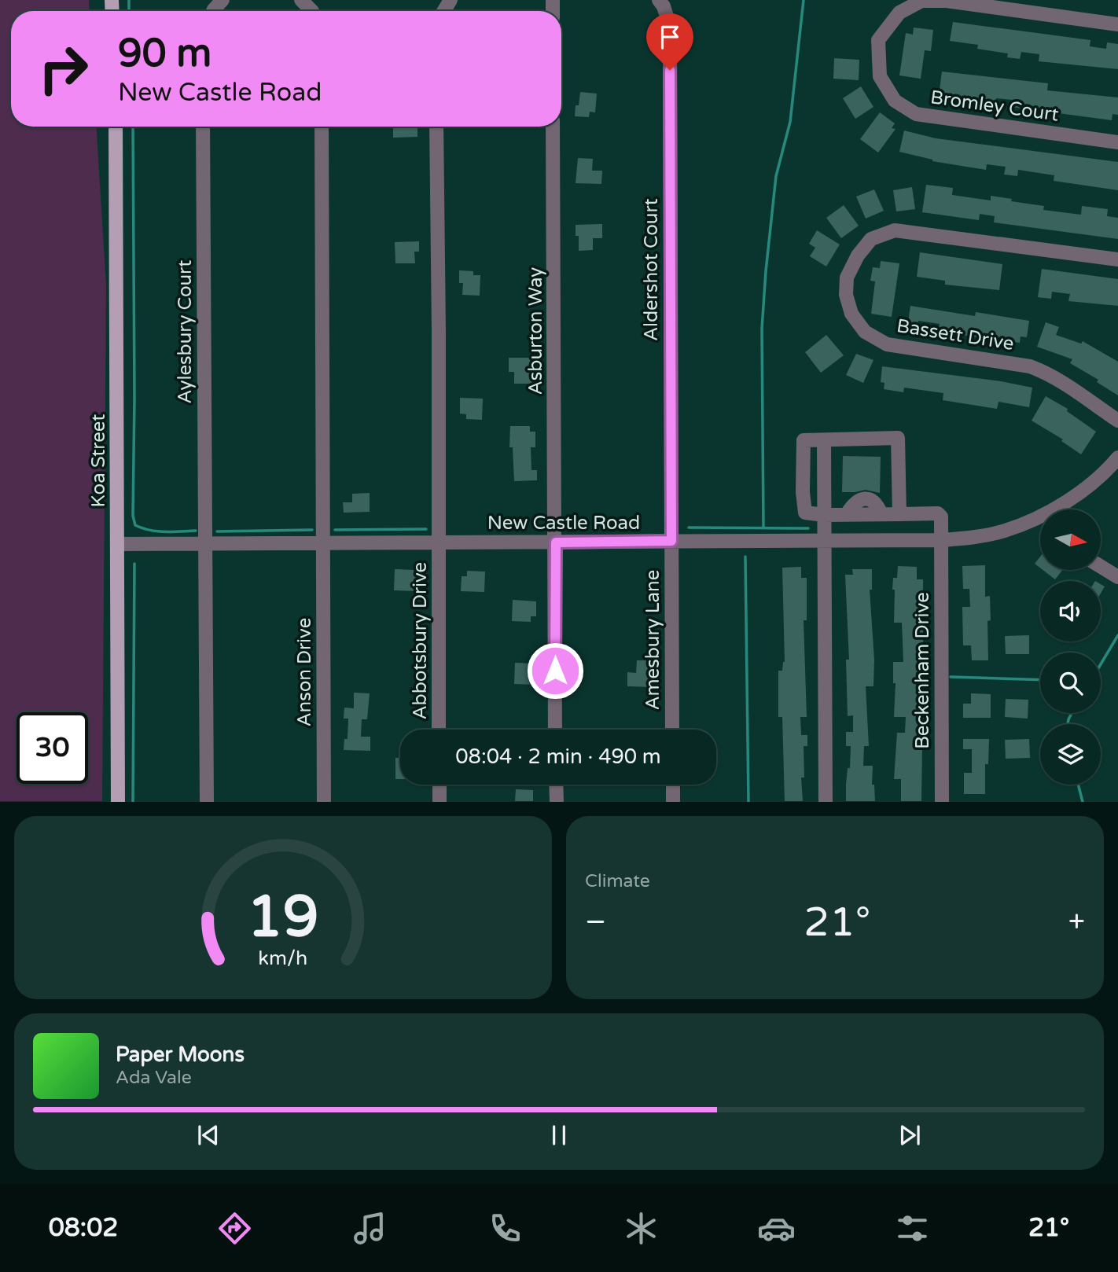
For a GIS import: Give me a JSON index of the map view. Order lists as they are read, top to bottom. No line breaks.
{"streets":{"main road":["Koa Street"],"street":["Bromley Court","Aldershot Court","Asburton Way","Aylesbury Court","Bassett Drive","New Castle Road","Amesbury Lane","Abbotsbury Drive","Beckenham Drive","Anson Drive"]},"crossings":[["Aldershot Court","New Castle Road"],["Aldershot Court","Amesbury Lane"],["Asburton Way","New Castle Road"],["Aylesbury Court","New Castle Road"],["Koa Street","New Castle Road"],["New Castle Road","Amesbury Lane"],["New Castle Road","Abbotsbury Drive"],["New Castle Road","Beckenham Drive"],["New Castle Road","Anson Drive"]],"north":"right","page":{"turn":["90 m","New Castle Road"],"limit":"30","trip":"08:04 · 2 min · 490 m","tile":"Climate","heat":["−","21°","+"],"song":["Paper Moons","Ada Vale"],"tabs":["08:02","21°"],"gauge":["19","km/h"]}}
